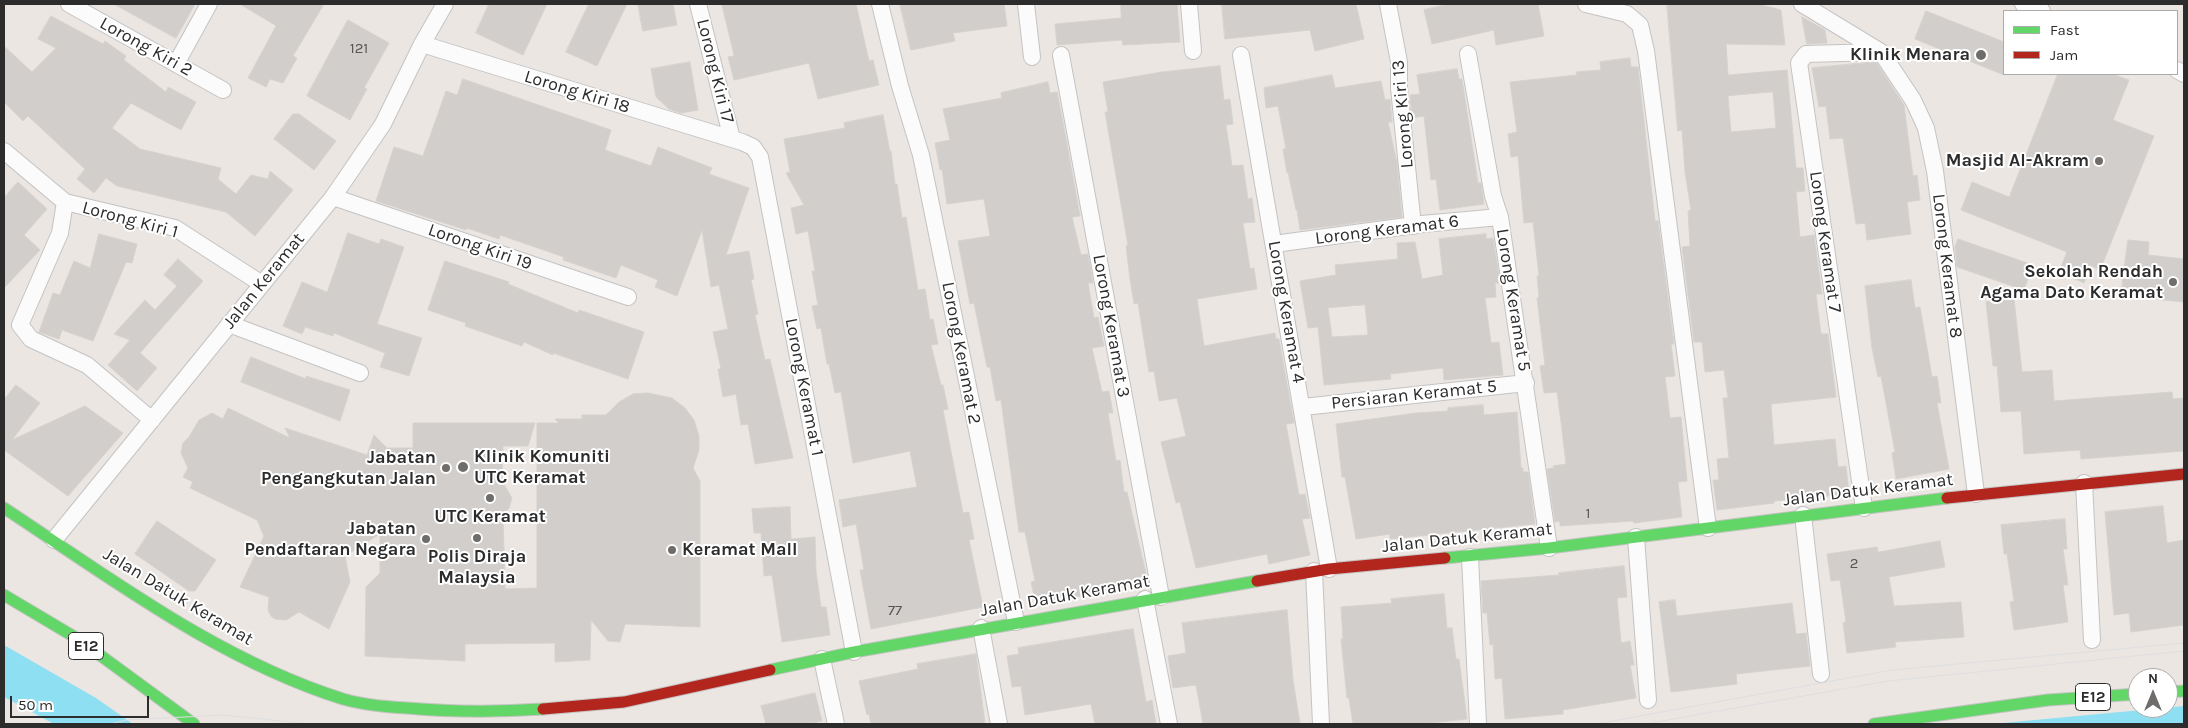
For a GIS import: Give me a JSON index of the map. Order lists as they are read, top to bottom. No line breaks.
{"streets":{"main road":["Jalan Datuk Keramat","E12"],"street":["Lorong Kiri 2","Lorong Kiri 17","Lorong Kiri 18","Lorong Kiri 13","Lorong Kiri 1","Lorong Keramat 6","Lorong Keramat 7","Lorong Kiri 19","Lorong Keramat 8","Jalan Keramat","Lorong Keramat 5","Lorong Keramat 4","Lorong Keramat 3","Lorong Keramat 2","Lorong Keramat 1","Persiaran Keramat 5"]},"crossings":[["Lorong Kiri 17","Lorong Kiri 18"],["Lorong Kiri 17","Lorong Keramat 1"],["Lorong Kiri 18","Jalan Keramat"],["Lorong Kiri 18","Lorong Keramat 1"],["Lorong Kiri 13","Lorong Keramat 6"],["Lorong Kiri 1","Jalan Keramat"],["Lorong Keramat 6","Lorong Keramat 5"],["Lorong Keramat 6","Lorong Keramat 4"],["Lorong Keramat 7","Lorong Keramat 8"],["Lorong Keramat 7","Jalan Datuk Keramat"],["Lorong Kiri 19","Jalan Keramat"],["Lorong Keramat 8","Jalan Datuk Keramat"],["Jalan Keramat","Jalan Datuk Keramat"],["Lorong Keramat 5","Persiaran Keramat 5"],["Lorong Keramat 5","Jalan Datuk Keramat"],["Lorong Keramat 4","Persiaran Keramat 5"],["Lorong Keramat 4","Jalan Datuk Keramat"],["Lorong Keramat 3","Jalan Datuk Keramat"],["Lorong Keramat 2","Jalan Datuk Keramat"],["Lorong Keramat 1","Jalan Datuk Keramat"]],"places":["Klinik Menara","Masjid Al-Akram","Sekolah Rendah Agama Dato Keramat","Klinik Komuniti UTC Keramat","Jabatan Pengangkutan Jalan","UTC Keramat","Polis Diraja Malaysia","Jabatan Pendaftaran Negara","Keramat Mall"],"house_numbers":["121","1","2","77"],"legend":["Fast","Jam"],"scale_bar":"50 m","north":"top"}
